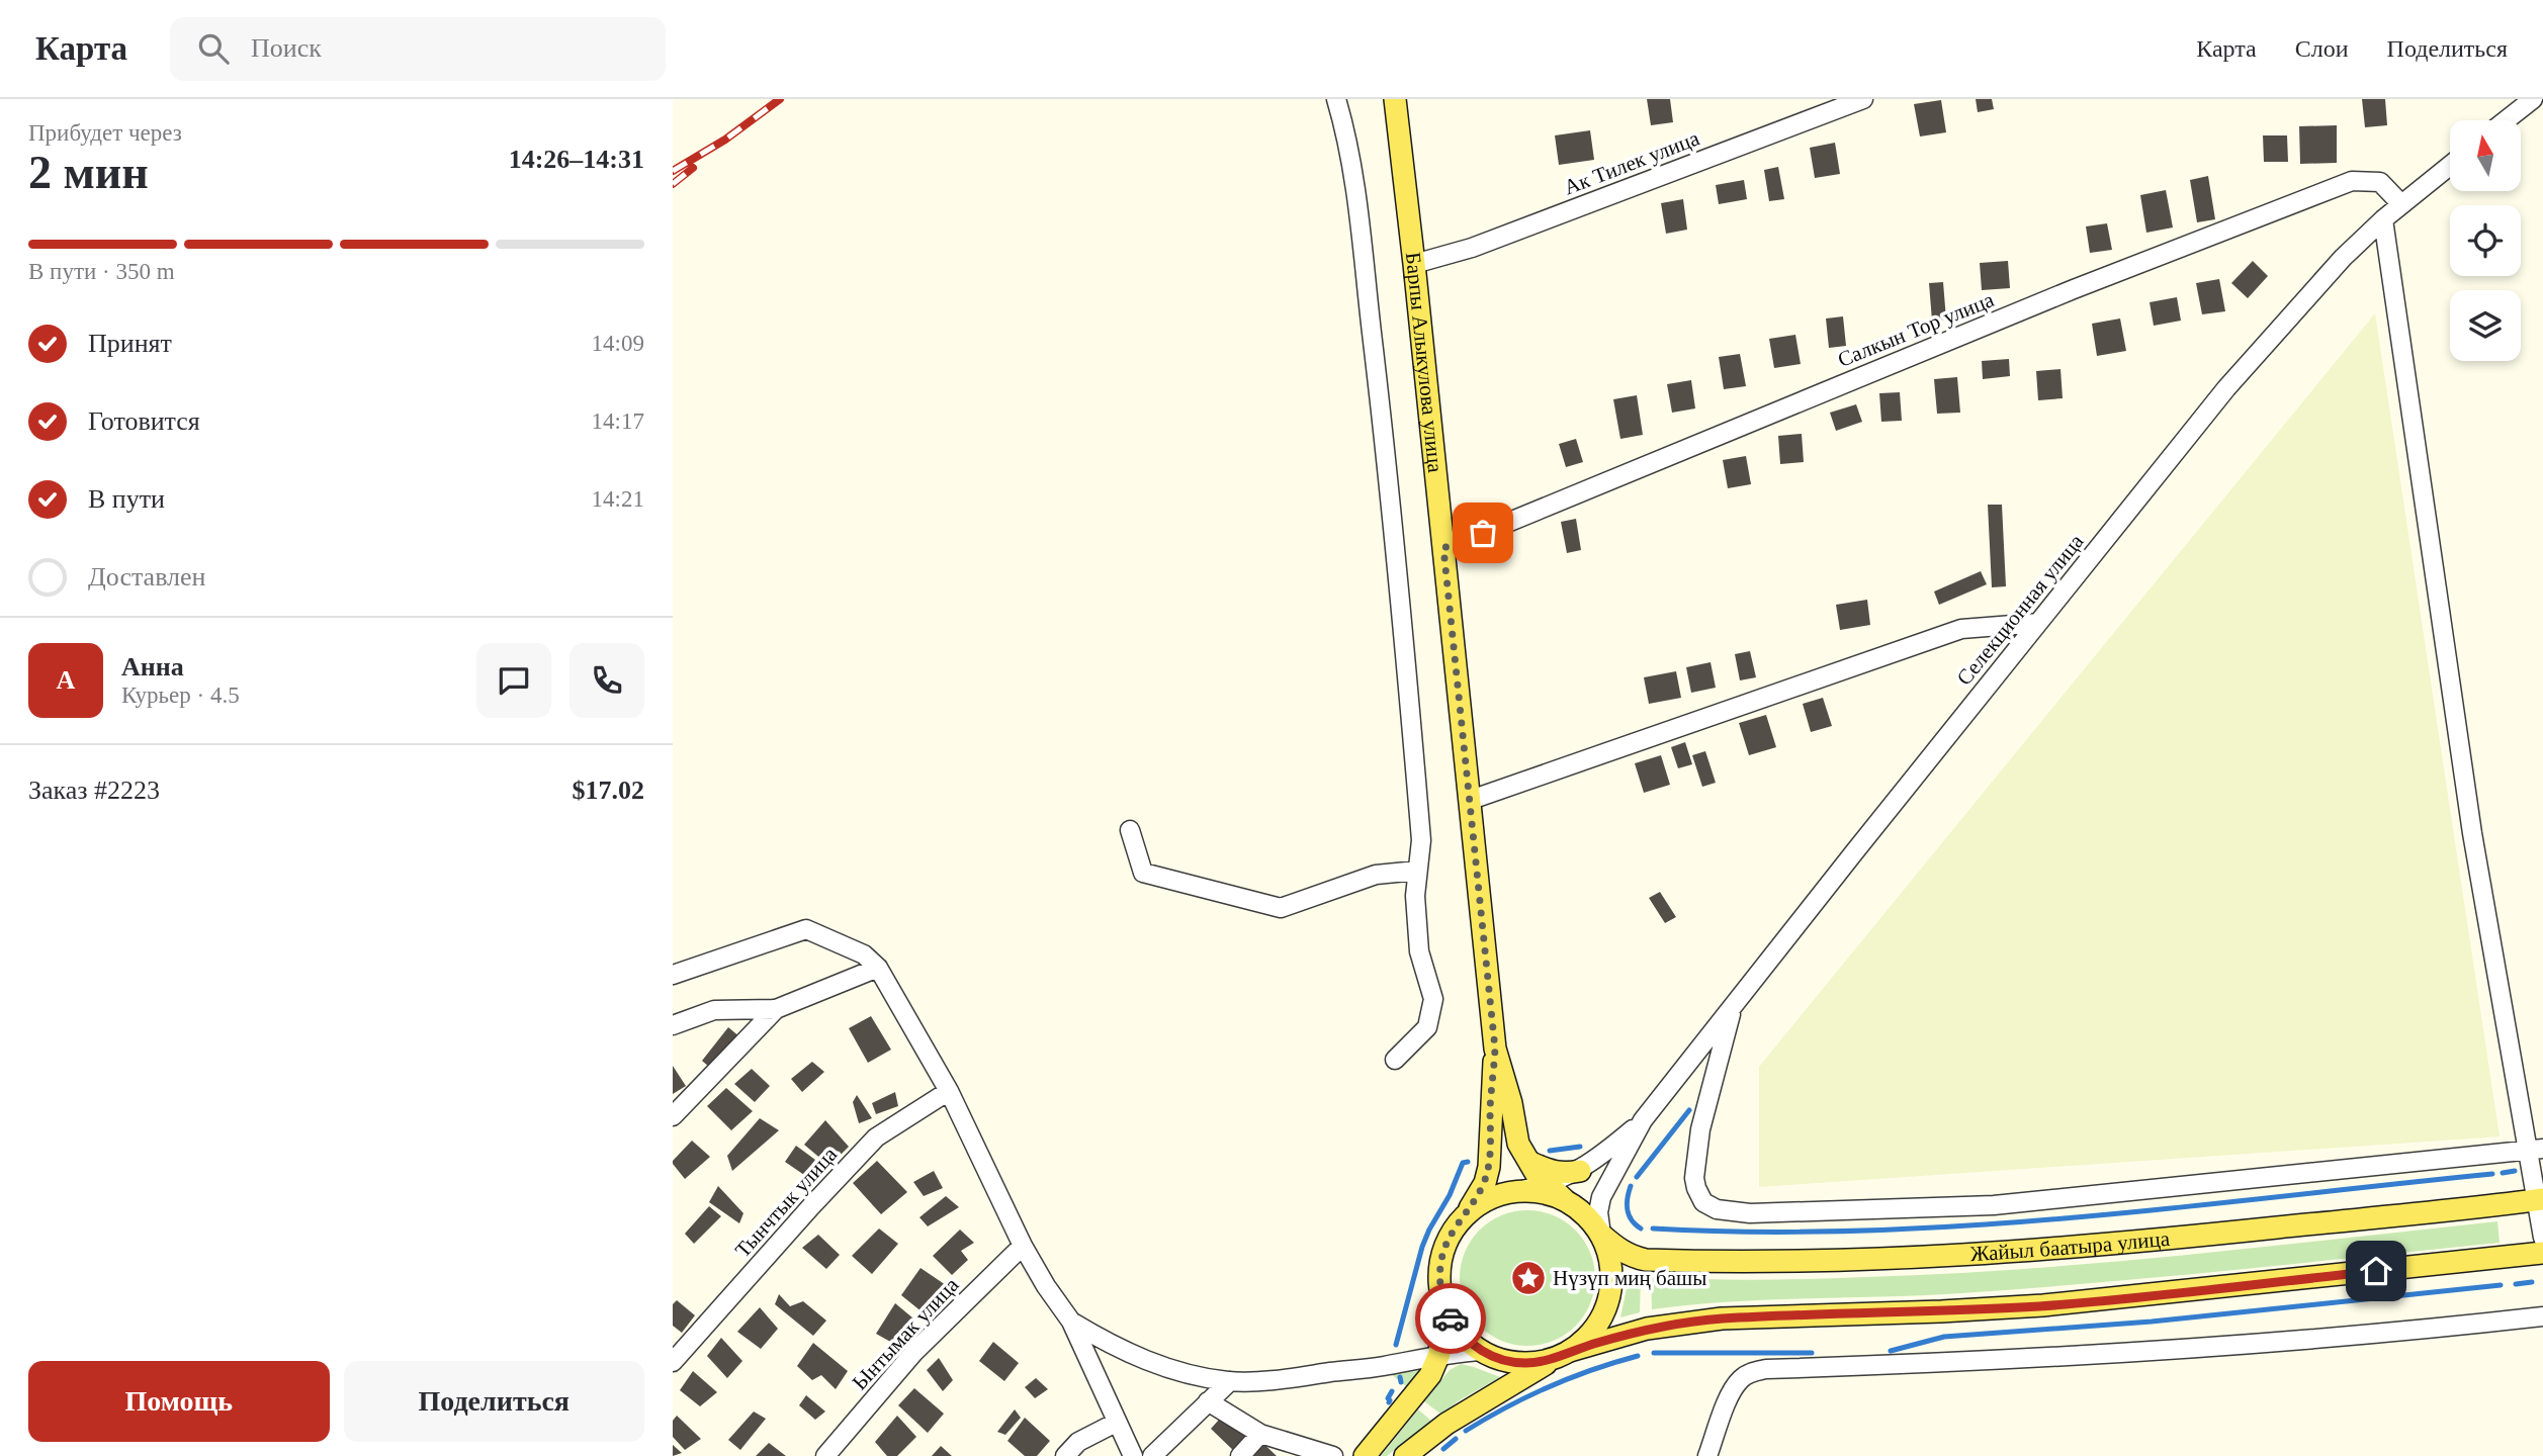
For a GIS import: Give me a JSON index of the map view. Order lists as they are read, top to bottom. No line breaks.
{"streets":{"main road":["Барпы Алыкулова улица","Жайыл баатыра улица"],"street":["Ак Тилек улица","Салкын Тор улица","Селекционная улица","Тынчтык улица","Ынтымак улица"]},"crossings":[["Ак Тилек улица","Барпы Алыкулова улица"],["Салкын Тор улица","Барпы Алыкулова улица"],["Салкын Тор улица","Селекционная улица"],["Барпы Алыкулова улица","Селекционная улица"],["Барпы Алыкулова улица","Жайыл баатыра улица"],["Селекционная улица","Жайыл баатыра улица"]],"places":{"place":["Нүзүп миң башы"]},"north":"top","page":{"header":"Карта","search":"Поиск","nav":["Карта","Слои","Поделиться"],"heading":["2 мин","Прибудет через","14:26–14:31"],"panel":["Анна","Курьер · 4.5","Заказ #2223","$17.02"],"bar":"В пути · 350 m","list":[["Принят","14:09"],["Готовится","14:17"],["В пути","14:21"],"Доставлен"],"round":"А","buttons":["Помощь","Поделиться"]}}
